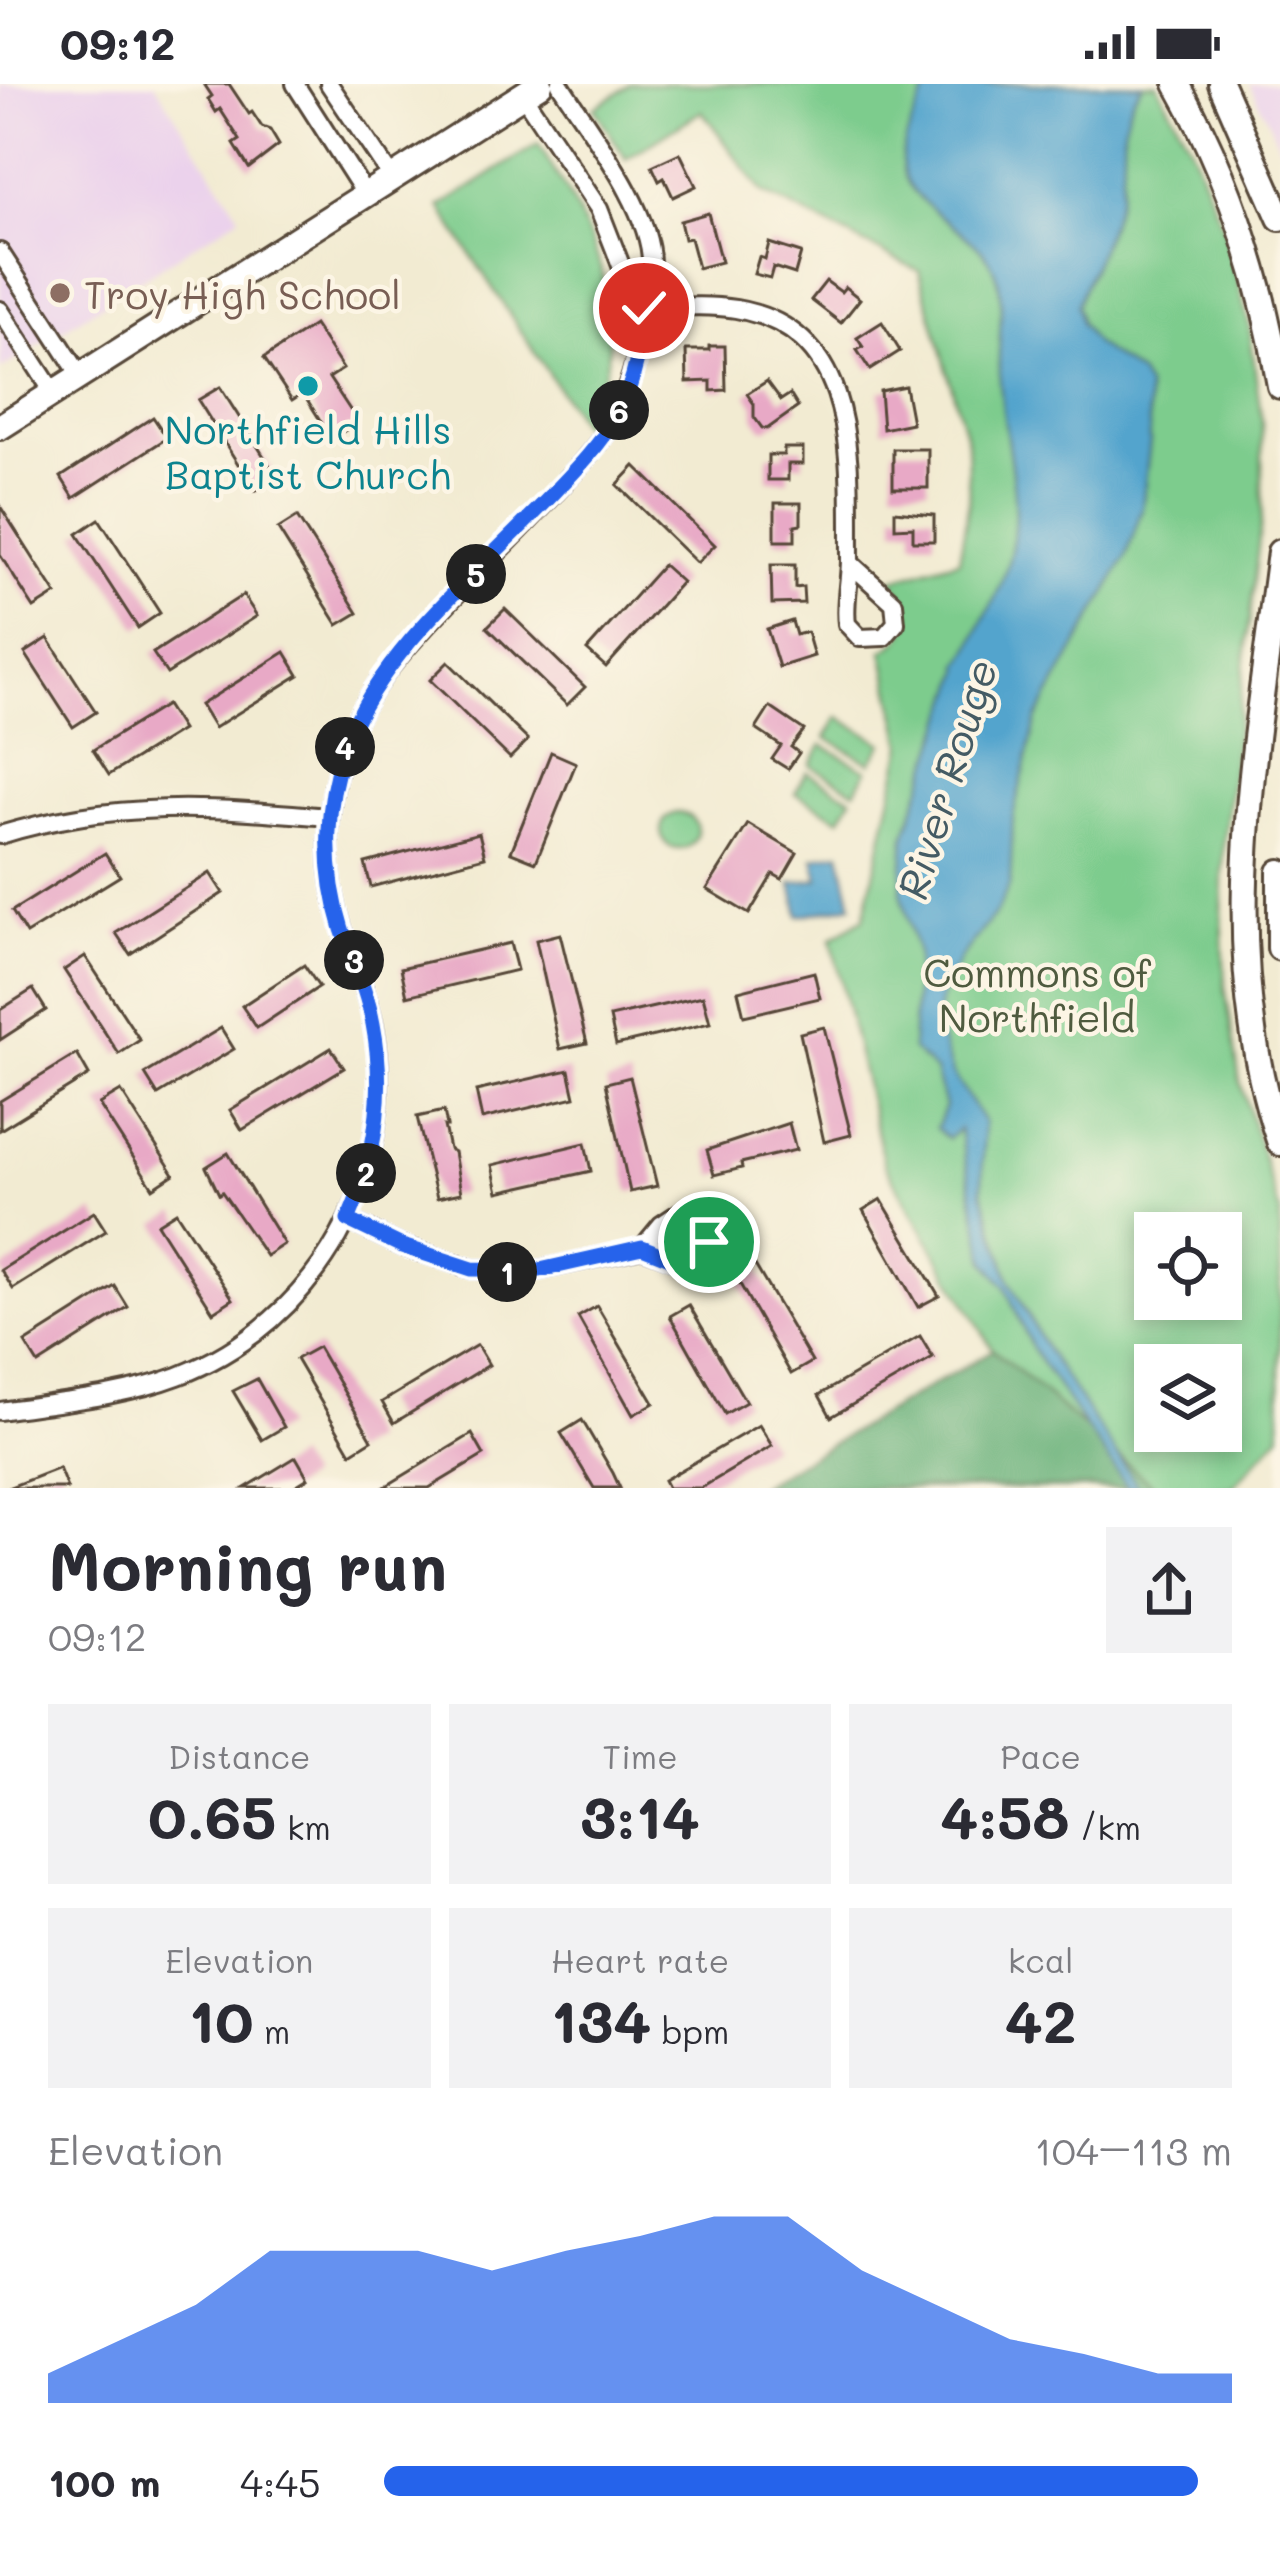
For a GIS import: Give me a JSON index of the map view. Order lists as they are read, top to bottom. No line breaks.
{"water":["River Rouge"],"parks":["Commons of Northfield"],"places":["Troy High School","Northfield Hills Baptist Church"],"page":{"status":"09:12","pins":["6","5","4","3","2","1"],"heading":["Morning run","09:12"],"stats":[["Distance","0.65 km"],["Time","3:14"],["Pace","4:58 /km"],["Elevation","10 m"],["Heart rate","134 bpm"],["kcal","42"]],"chart":["Elevation","104–113 m"],"list":[{"name":"100 m","note":"4:45"}]}}
